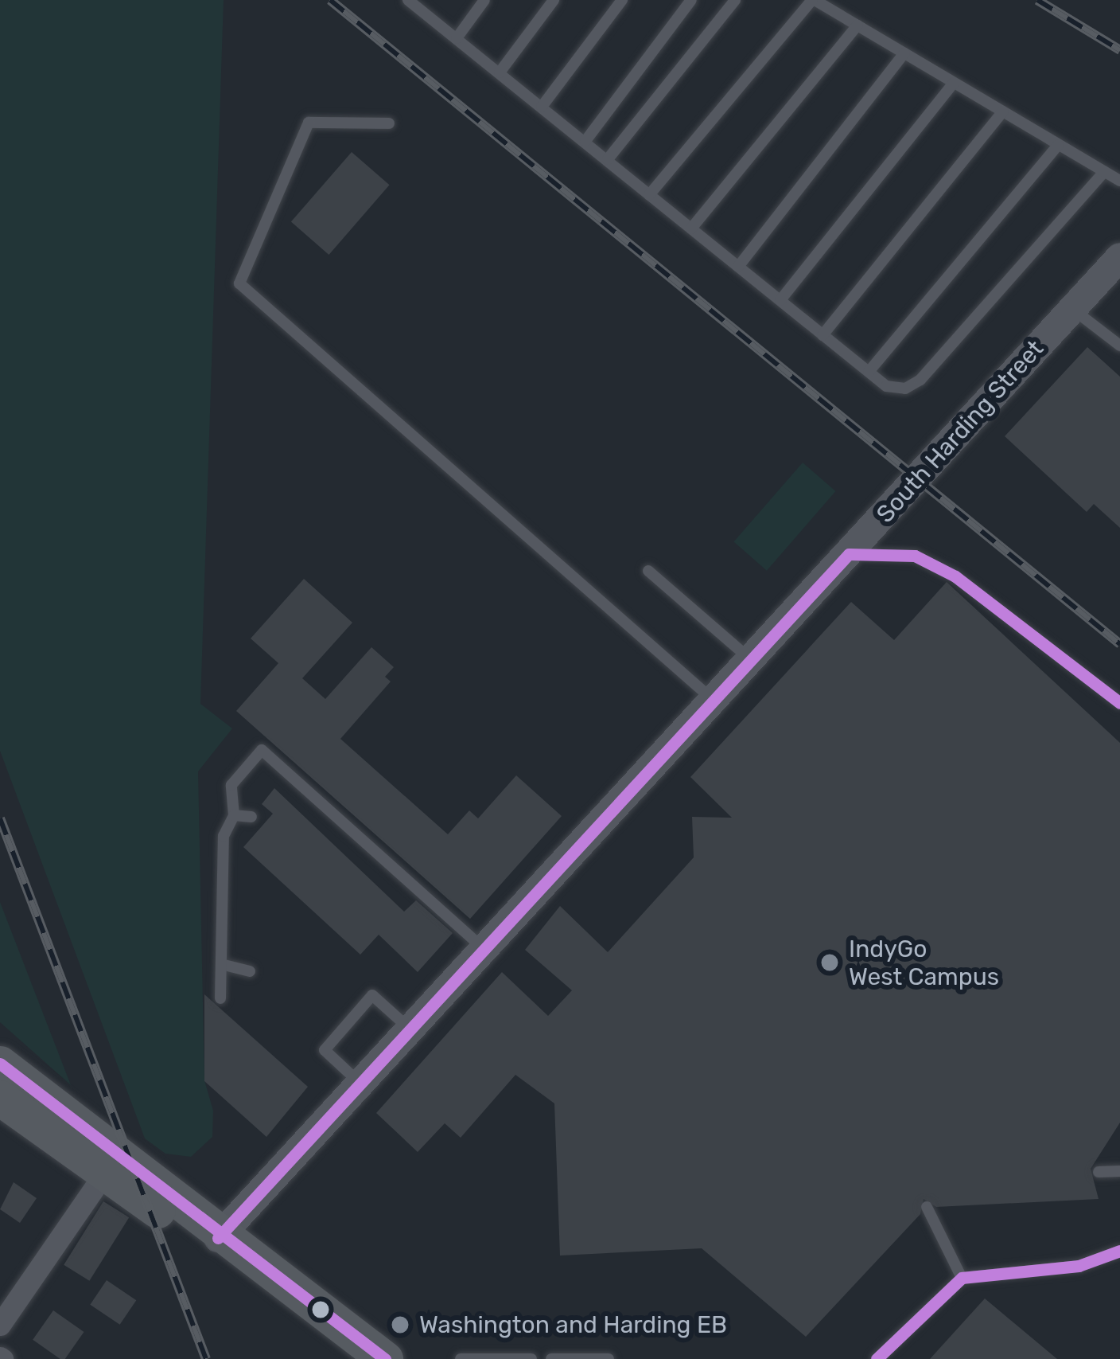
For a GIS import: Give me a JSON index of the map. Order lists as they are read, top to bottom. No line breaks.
{"streets":{"street":["South Harding Street"]},"places":["IndyGo West Campus","Washington and Harding EB"]}
